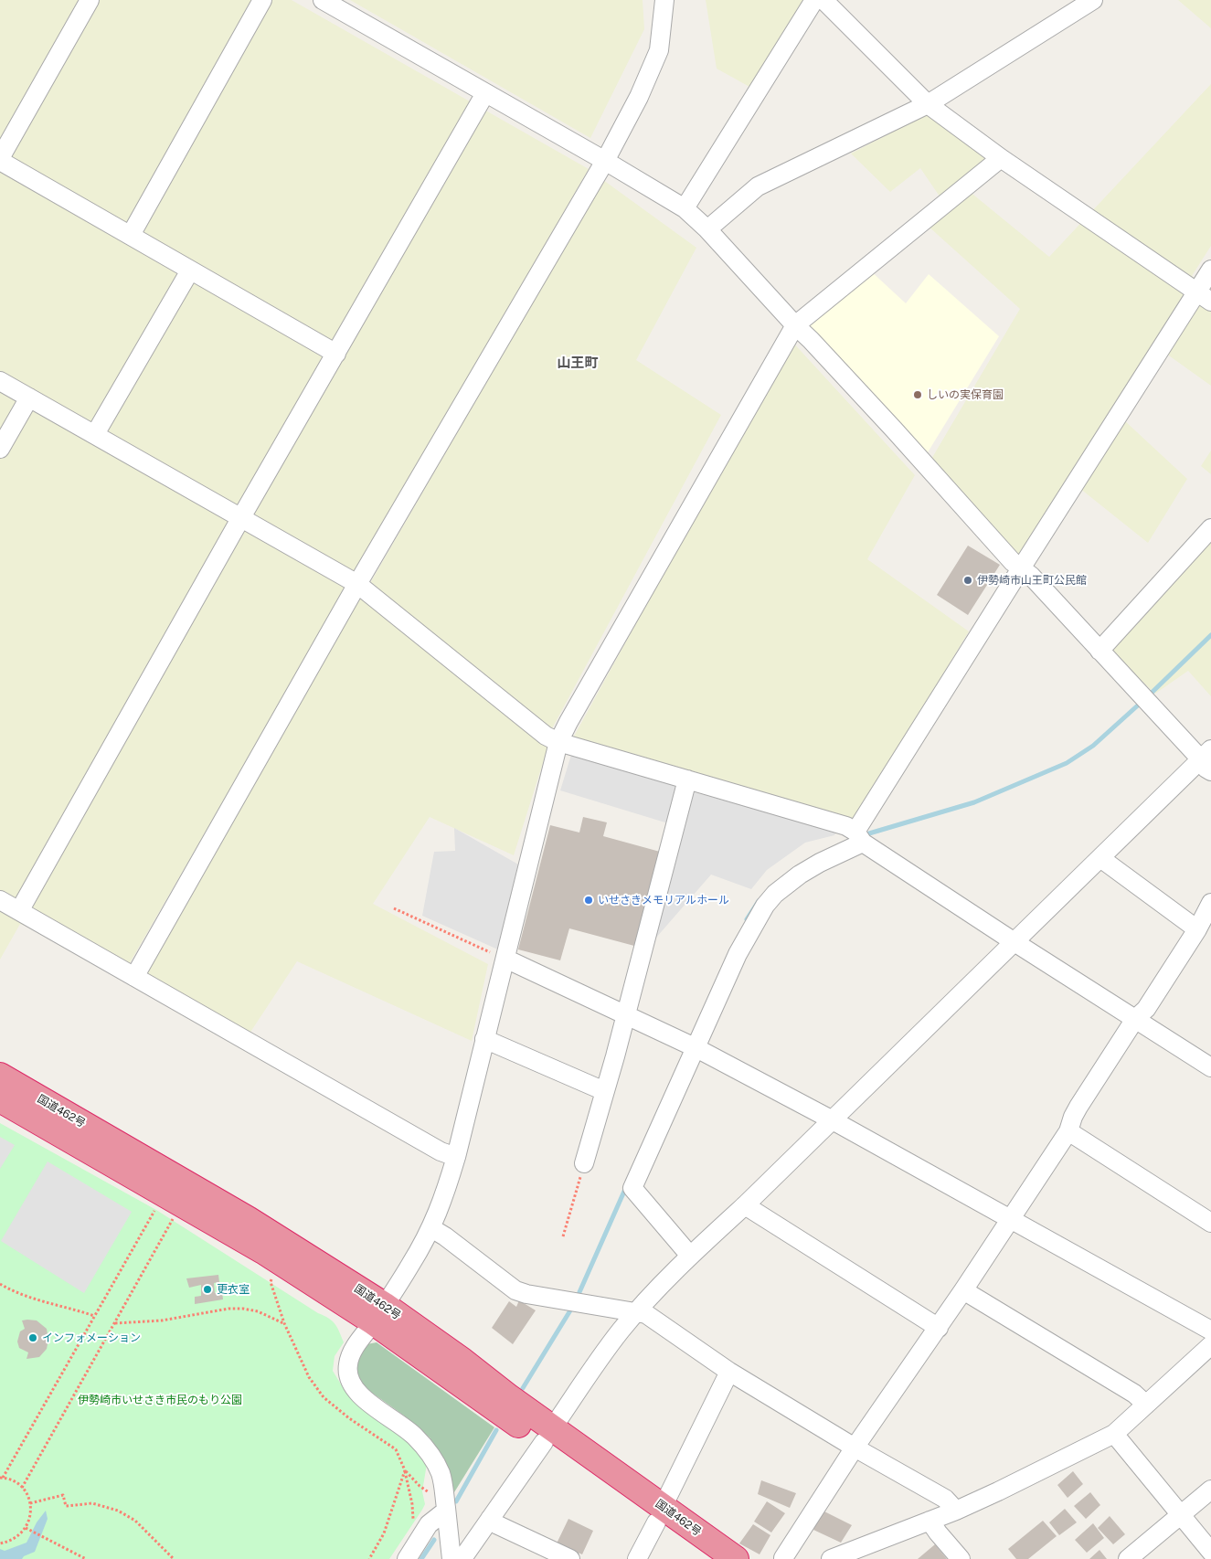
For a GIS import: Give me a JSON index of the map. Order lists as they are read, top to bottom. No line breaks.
{"streets":{"highway":["国道462号"]},"districts":["山王町"],"parks":["伊勢崎市いせさき市民のもり公園"],"places":["しいの実保育園","伊勢崎市山王町公民館","いせさきメモリアルホール","更衣室","インフォメーション"]}
